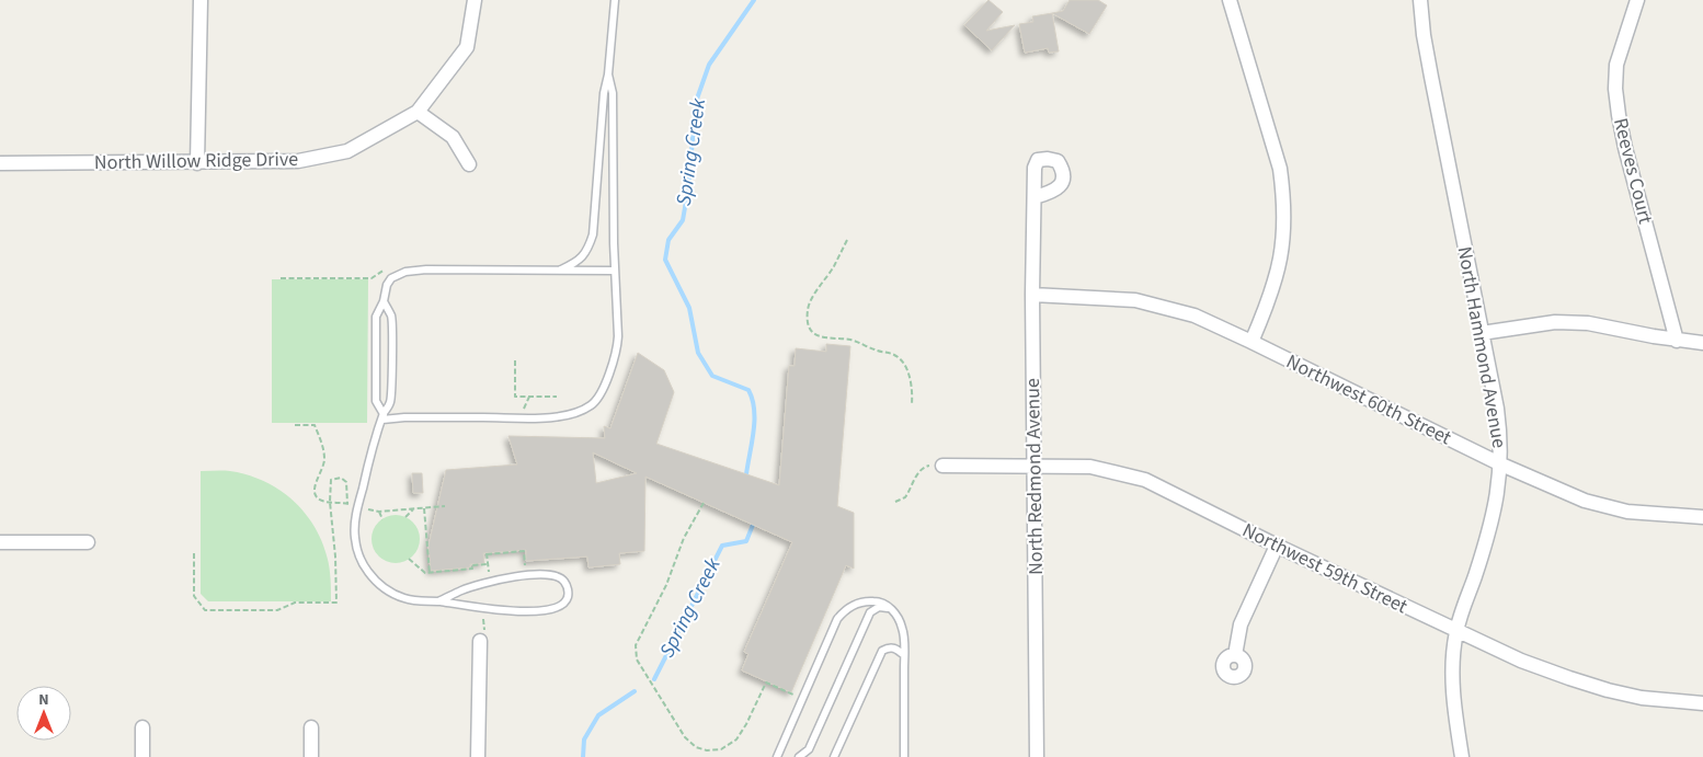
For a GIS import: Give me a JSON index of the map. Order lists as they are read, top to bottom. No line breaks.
{"streets":{"street":["North Willow Ridge Drive","Reeves Court","North Hammond Avenue","Northwest 60th Street","North Redmond Avenue","Northwest 59th Street"]},"crossings":[["North Hammond Avenue","Northwest 60th Street"],["North Hammond Avenue","Northwest 59th Street"],["Northwest 60th Street","North Redmond Avenue"],["North Redmond Avenue","Northwest 59th Street"]],"water":["Spring Creek"],"north":"top"}
